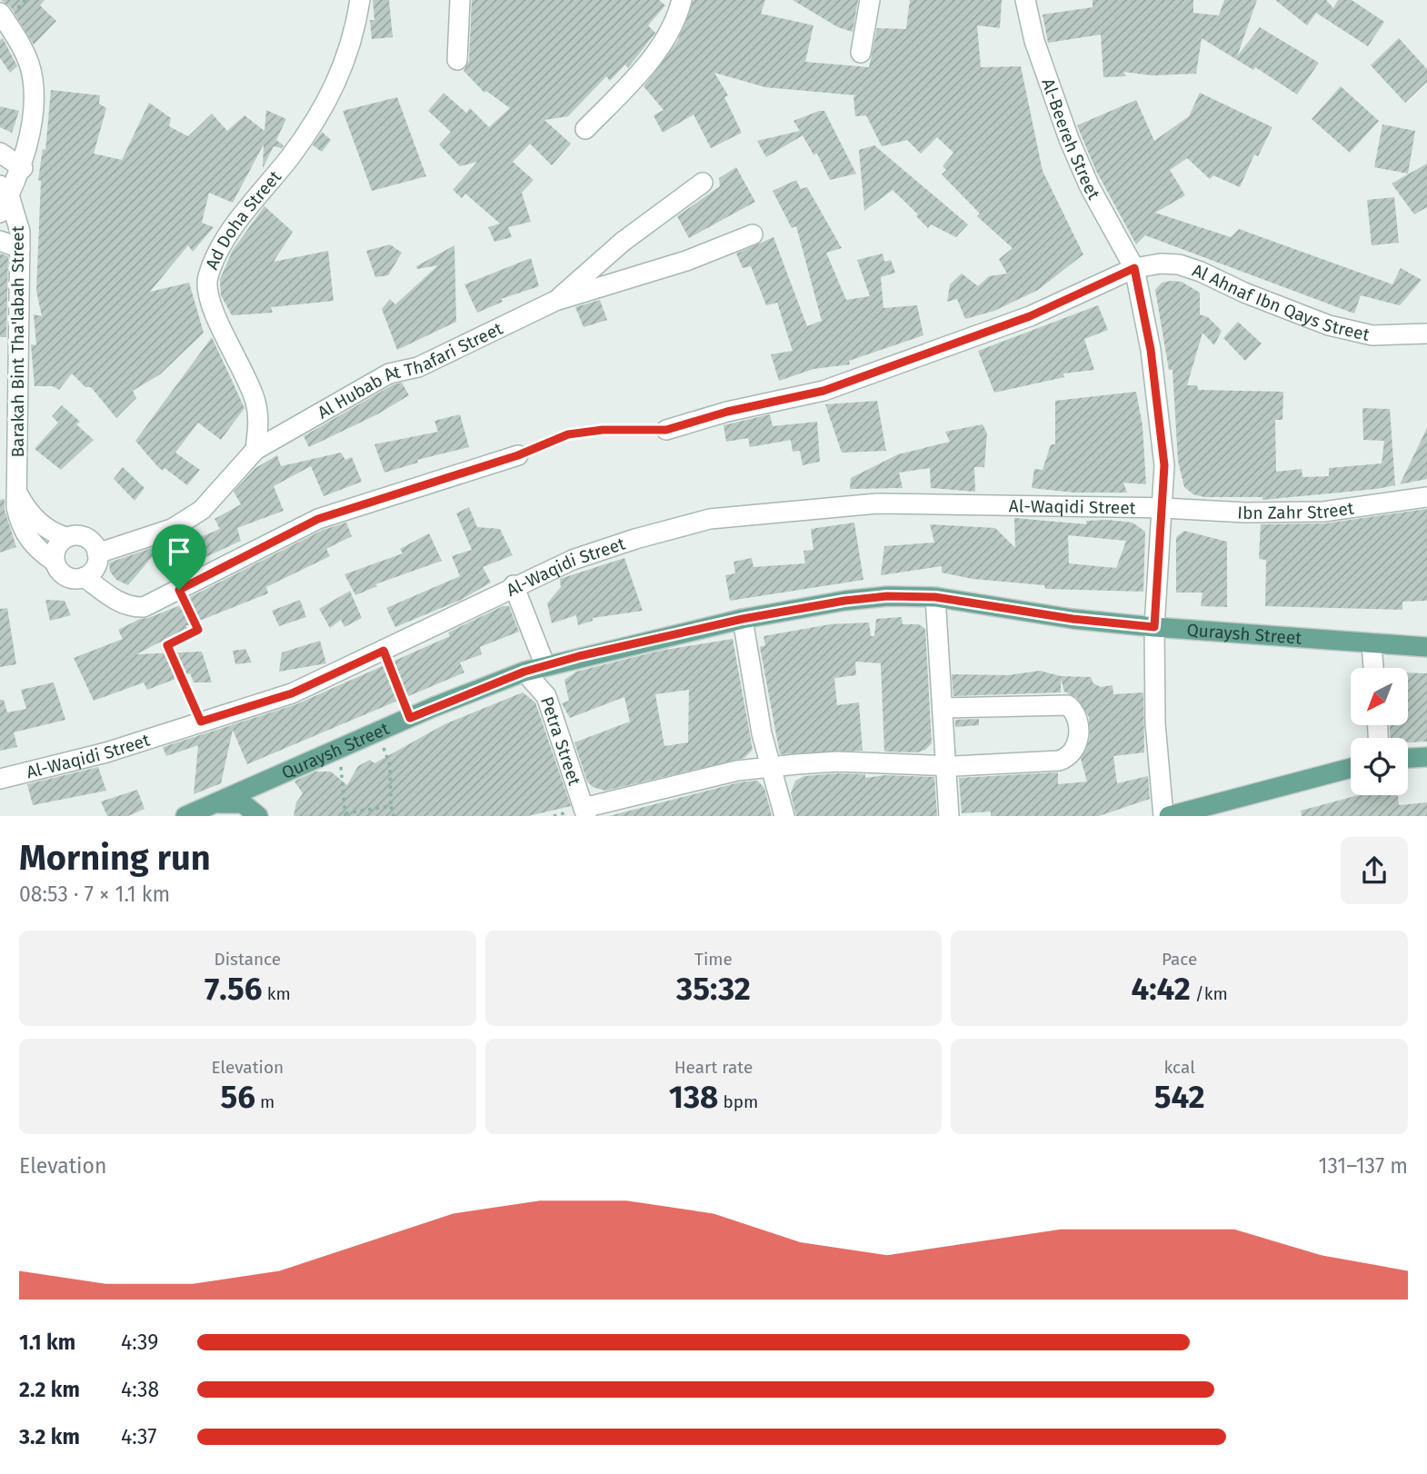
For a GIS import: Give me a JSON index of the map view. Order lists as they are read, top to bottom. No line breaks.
{"streets":{"main road":["Quraysh Street"],"street":["Al-Beereh Street","Ad Doha Street","Al Ahnaf Ibn Qays Street","Barakah Bint Tha'labah Street","Al Hubab At Thafari Street","Al-Waqidi Street","Ibn Zahr Street","Petra Street"]},"crossings":[["Al-Beereh Street","Al Ahnaf Ibn Qays Street"],["Al-Beereh Street","Al-Waqidi Street"],["Al-Beereh Street","Ibn Zahr Street"],["Al-Beereh Street","Quraysh Street"],["Ad Doha Street","Al Hubab At Thafari Street"],["Barakah Bint Tha'labah Street","Al Hubab At Thafari Street"],["Al-Waqidi Street","Ibn Zahr Street"],["Quraysh Street","Petra Street"]],"north":"bottom left","page":{"heading":["Morning run","08:53 · 7 × 1.1 km"],"stats":[["Distance","7.56 km"],["Time","35:32"],["Pace","4:42 /km"],["Elevation","56 m"],["Heart rate","138 bpm"],["kcal","542"]],"chart":["Elevation","131–137 m"],"list":[{"name":"1.1 km","note":"4:39"},{"name":"2.2 km","note":"4:38"},{"name":"3.2 km","note":"4:37"}]}}
